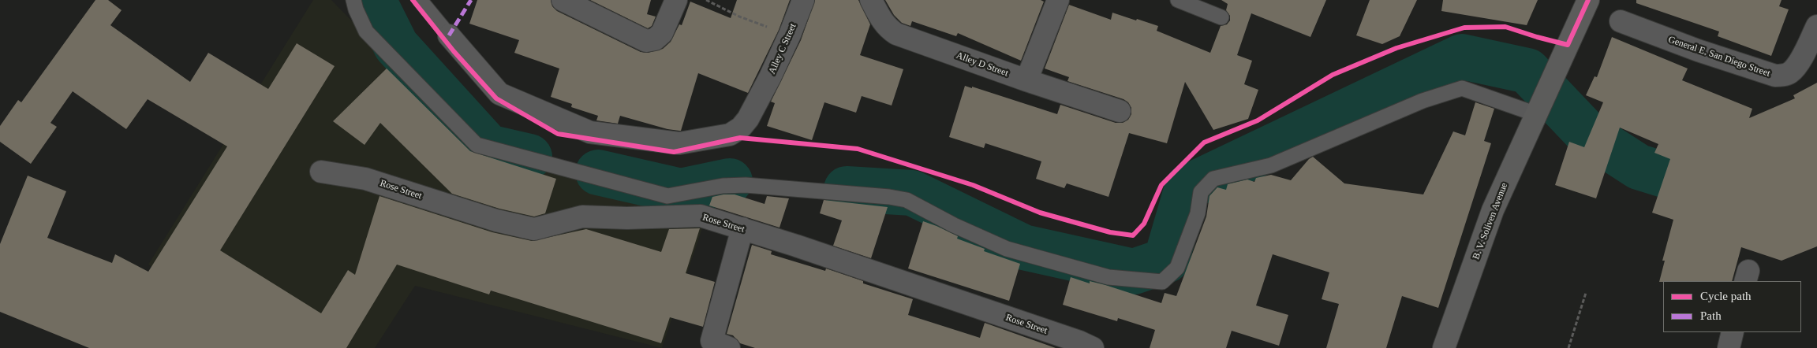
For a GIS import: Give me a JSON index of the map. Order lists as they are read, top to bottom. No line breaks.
{"streets":{"main road":["B. V. Soliven Avenue"],"street":["Alley C Street","General E. San Diego Street","Alley D Street","Rose Street"]},"legend":["Cycle path","Path"]}
